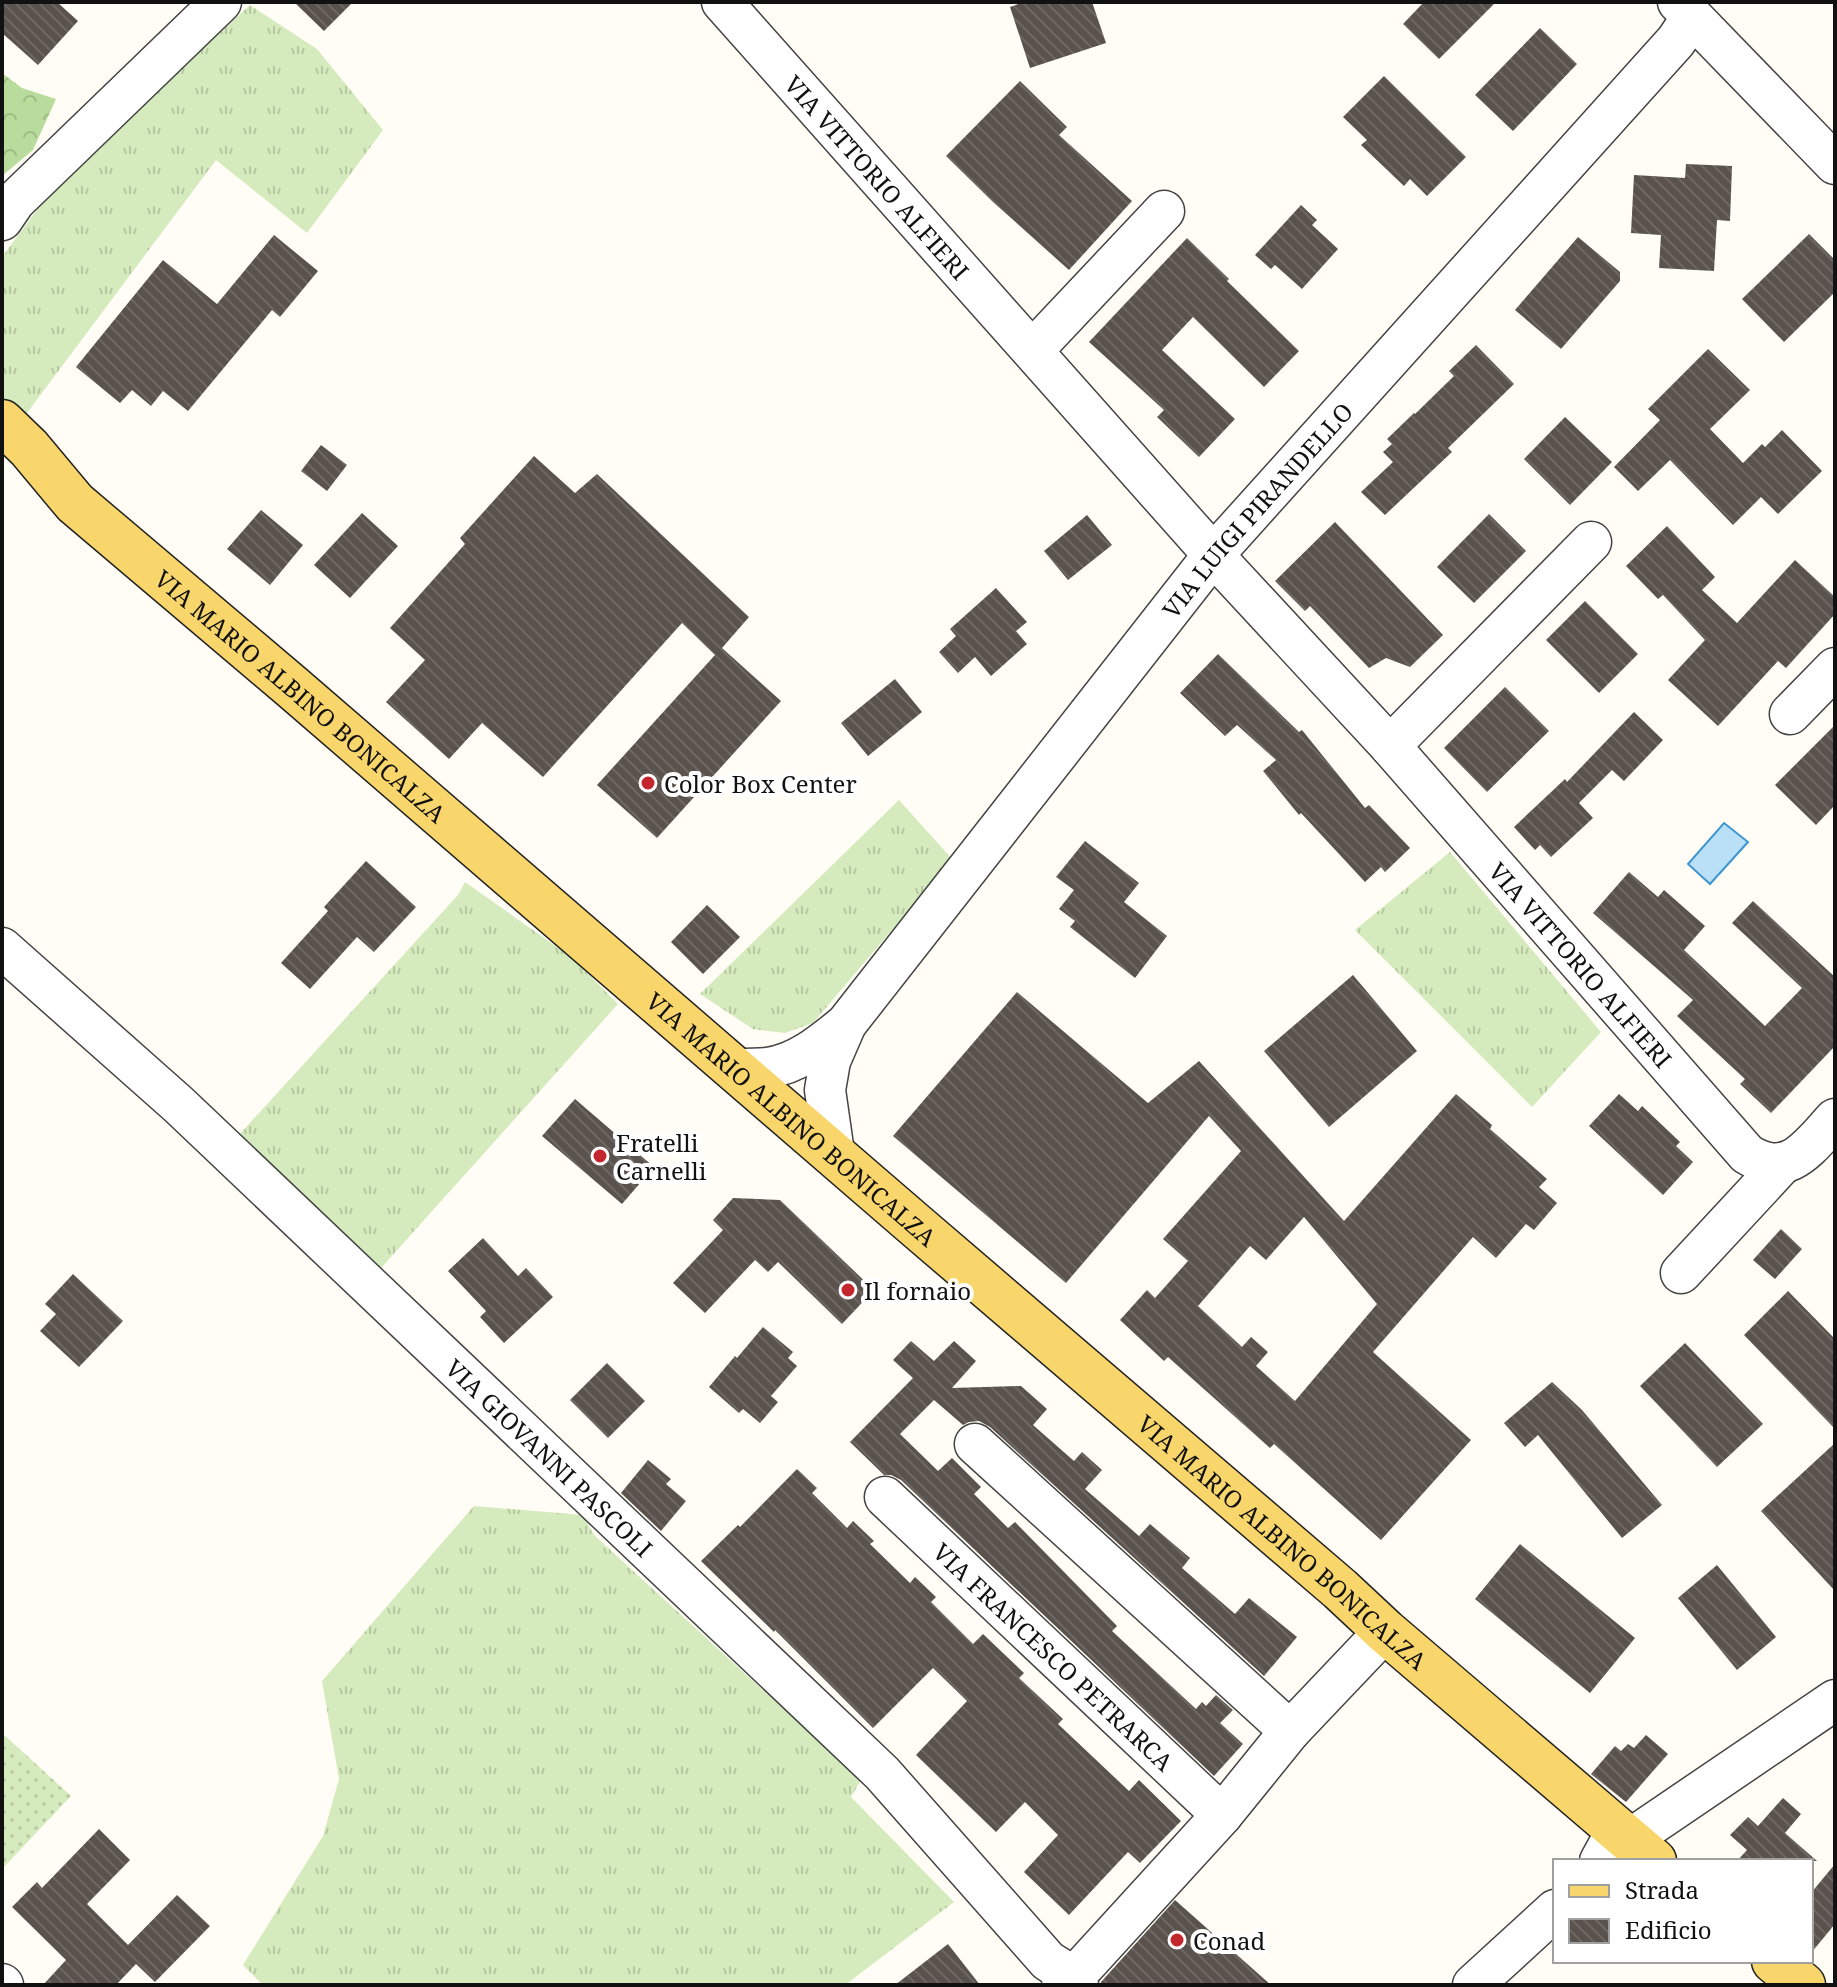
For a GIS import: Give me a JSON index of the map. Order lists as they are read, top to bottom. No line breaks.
{"streets":{"main road":["VIA MARIO ALBINO BONICALZA"],"street":["VIA VITTORIO ALFIERI","VIA LUIGI PIRANDELLO","VIA GIOVANNI PASCOLI","VIA FRANCESCO PETRARCA"]},"crossings":[["VIA VITTORIO ALFIERI","VIA LUIGI PIRANDELLO"],["VIA LUIGI PIRANDELLO","VIA MARIO ALBINO BONICALZA"]],"places":["Color Box Center","Fratelli Carnelli","Il fornaio","Conad"],"legend":["Strada","Edificio"]}
